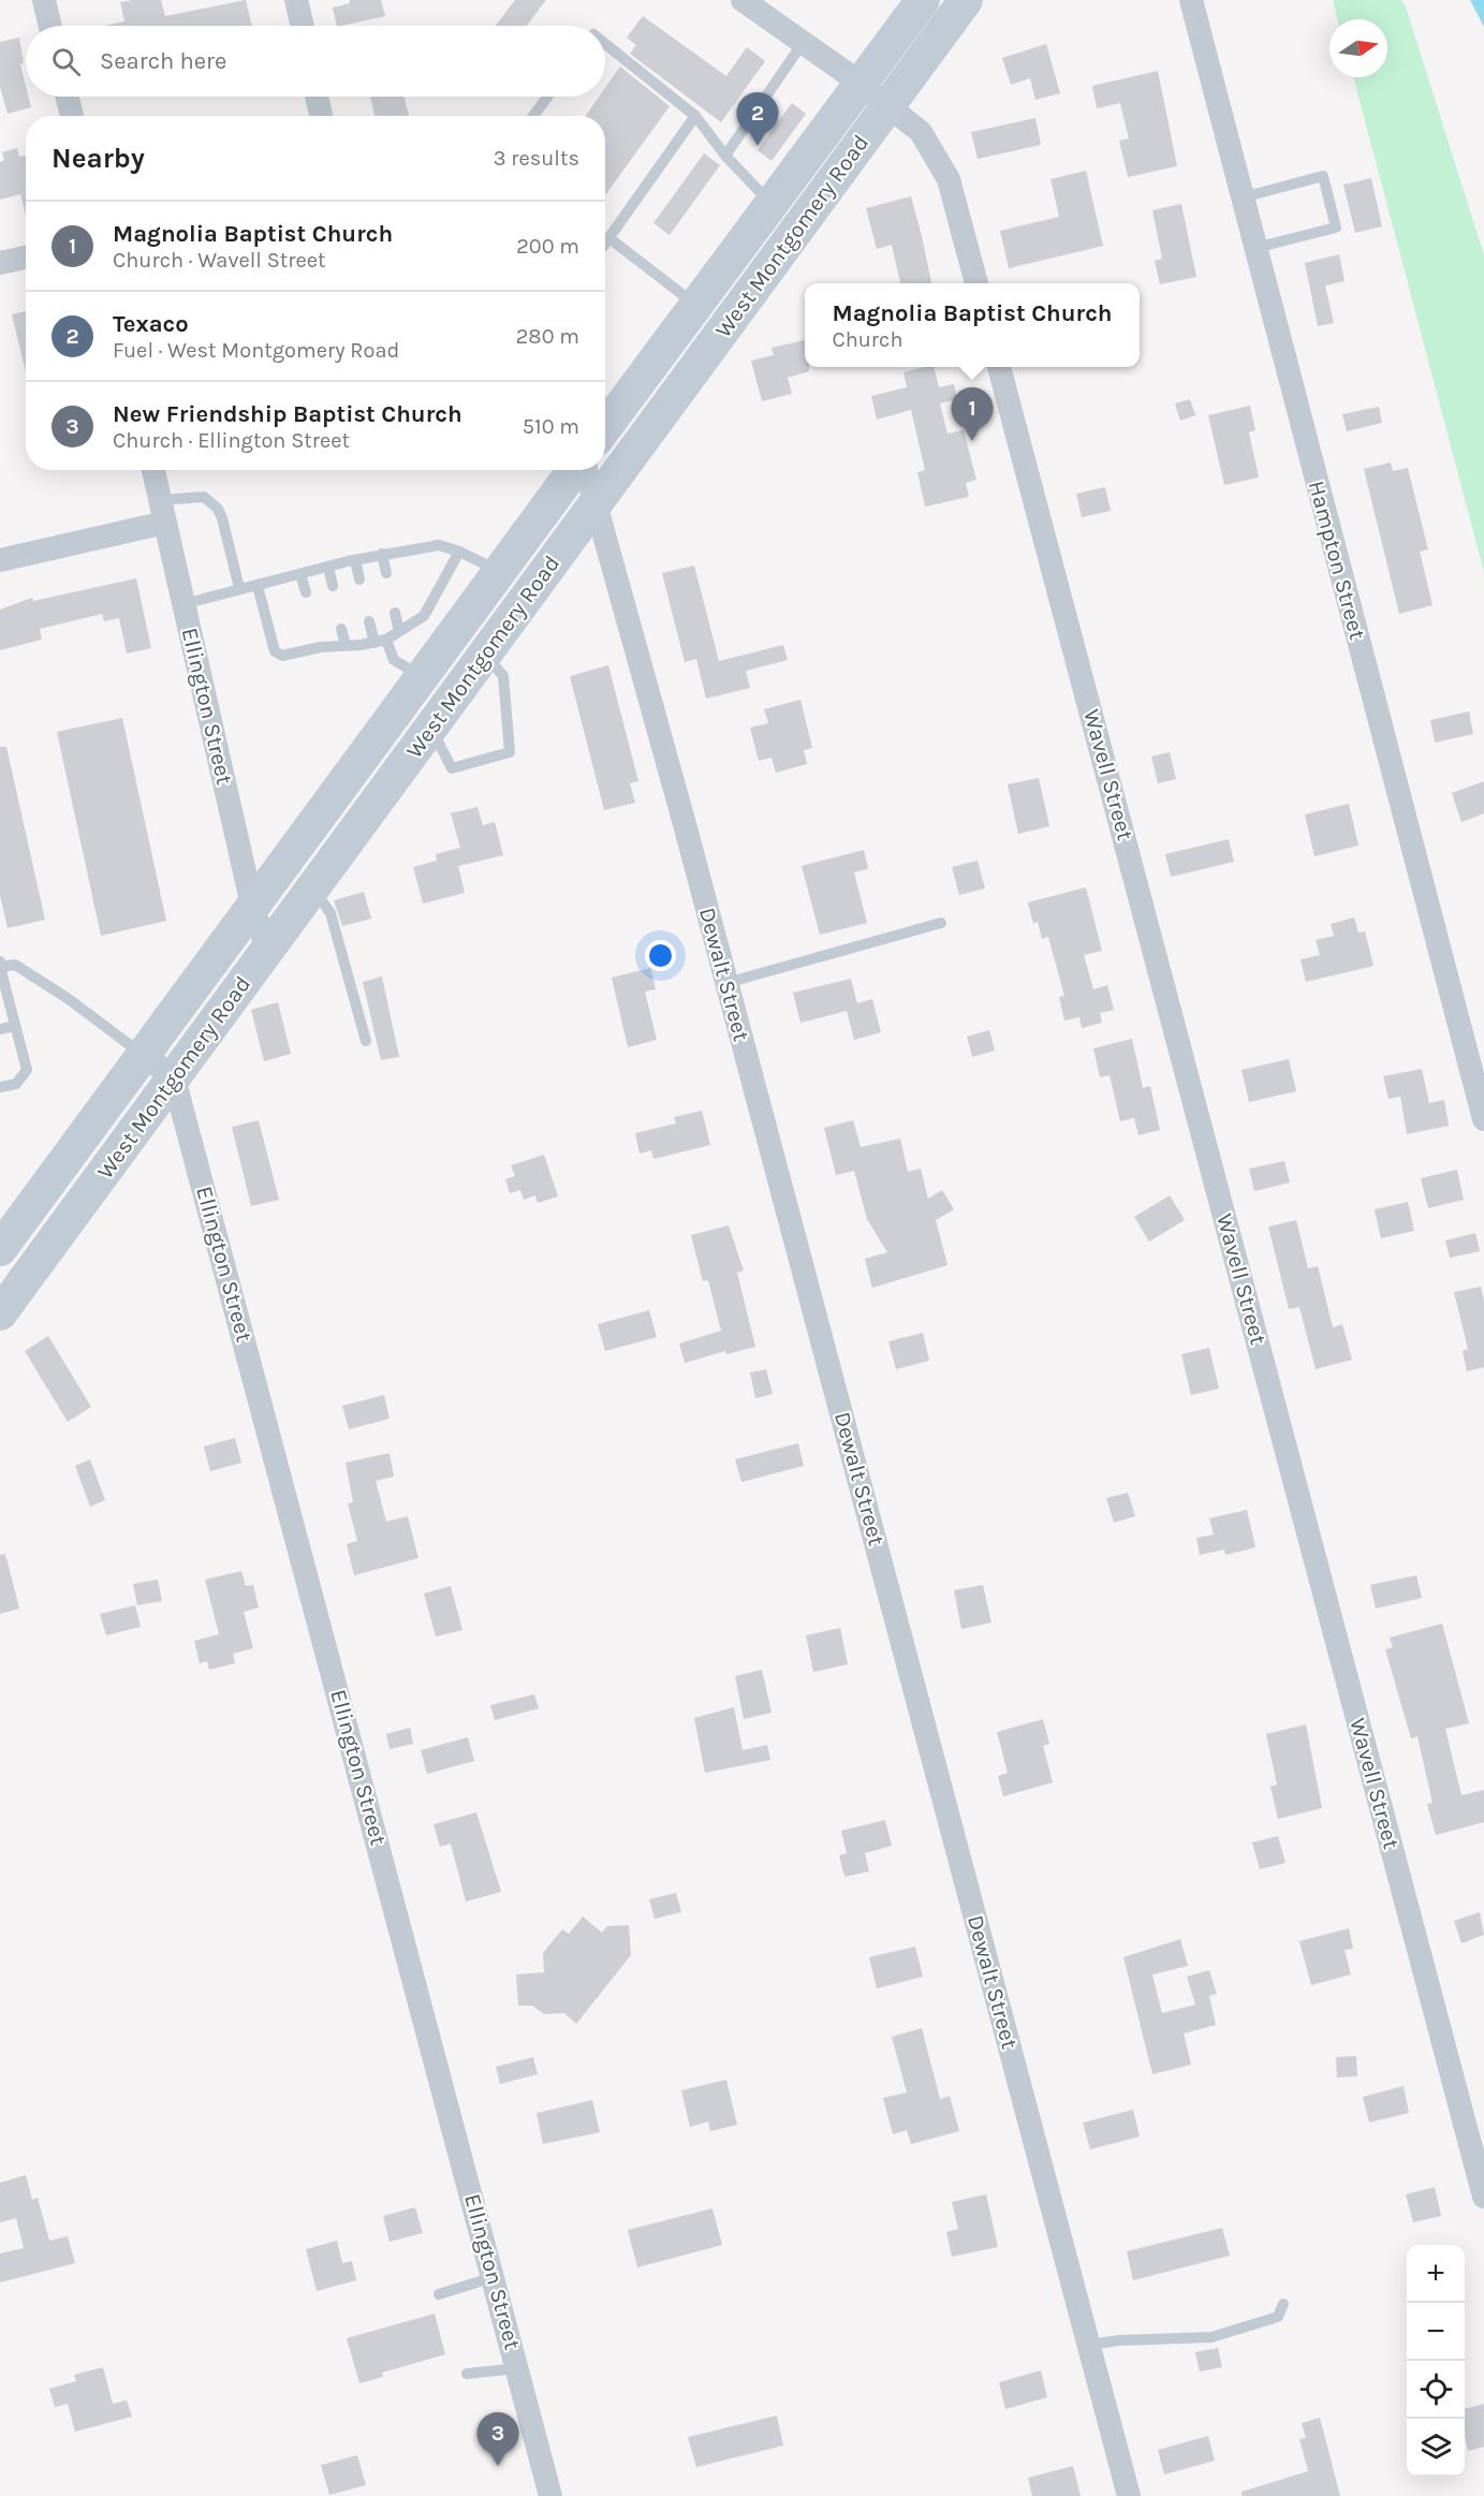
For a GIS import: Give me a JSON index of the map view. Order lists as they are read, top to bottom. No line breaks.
{"streets":{"main road":["West Montgomery Road"],"street":["Hampton Street","Ellington Street","Wavell Street","Dewalt Street"]},"crossings":[["West Montgomery Road","Ellington Street"],["West Montgomery Road","Dewalt Street"]],"north":"right","page":{"search":"Search here","pins":["2","1","3"],"heading":["Nearby","3 results"],"list":[{"mark":"1","name":"Magnolia Baptist Church","note":"Church · Wavell Street","value":"200 m"},{"mark":"2","name":"Texaco","note":"Fuel · West Montgomery Road","value":"280 m"},{"mark":"3","name":"New Friendship Baptist Church","note":"Church · Ellington Street","value":"510 m"}],"popup":["Magnolia Baptist Church","Church"],"map_buttons":["+","−"]}}
